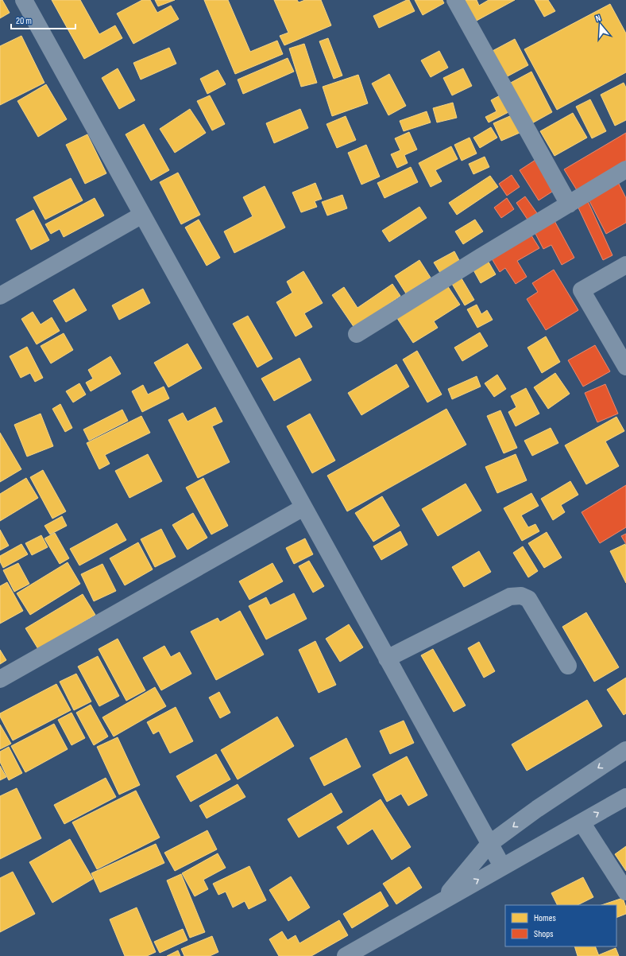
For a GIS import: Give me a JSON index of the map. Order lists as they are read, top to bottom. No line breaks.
{"legend":["Homes","Shops"],"scale_bar":"20 m","north":"top"}
